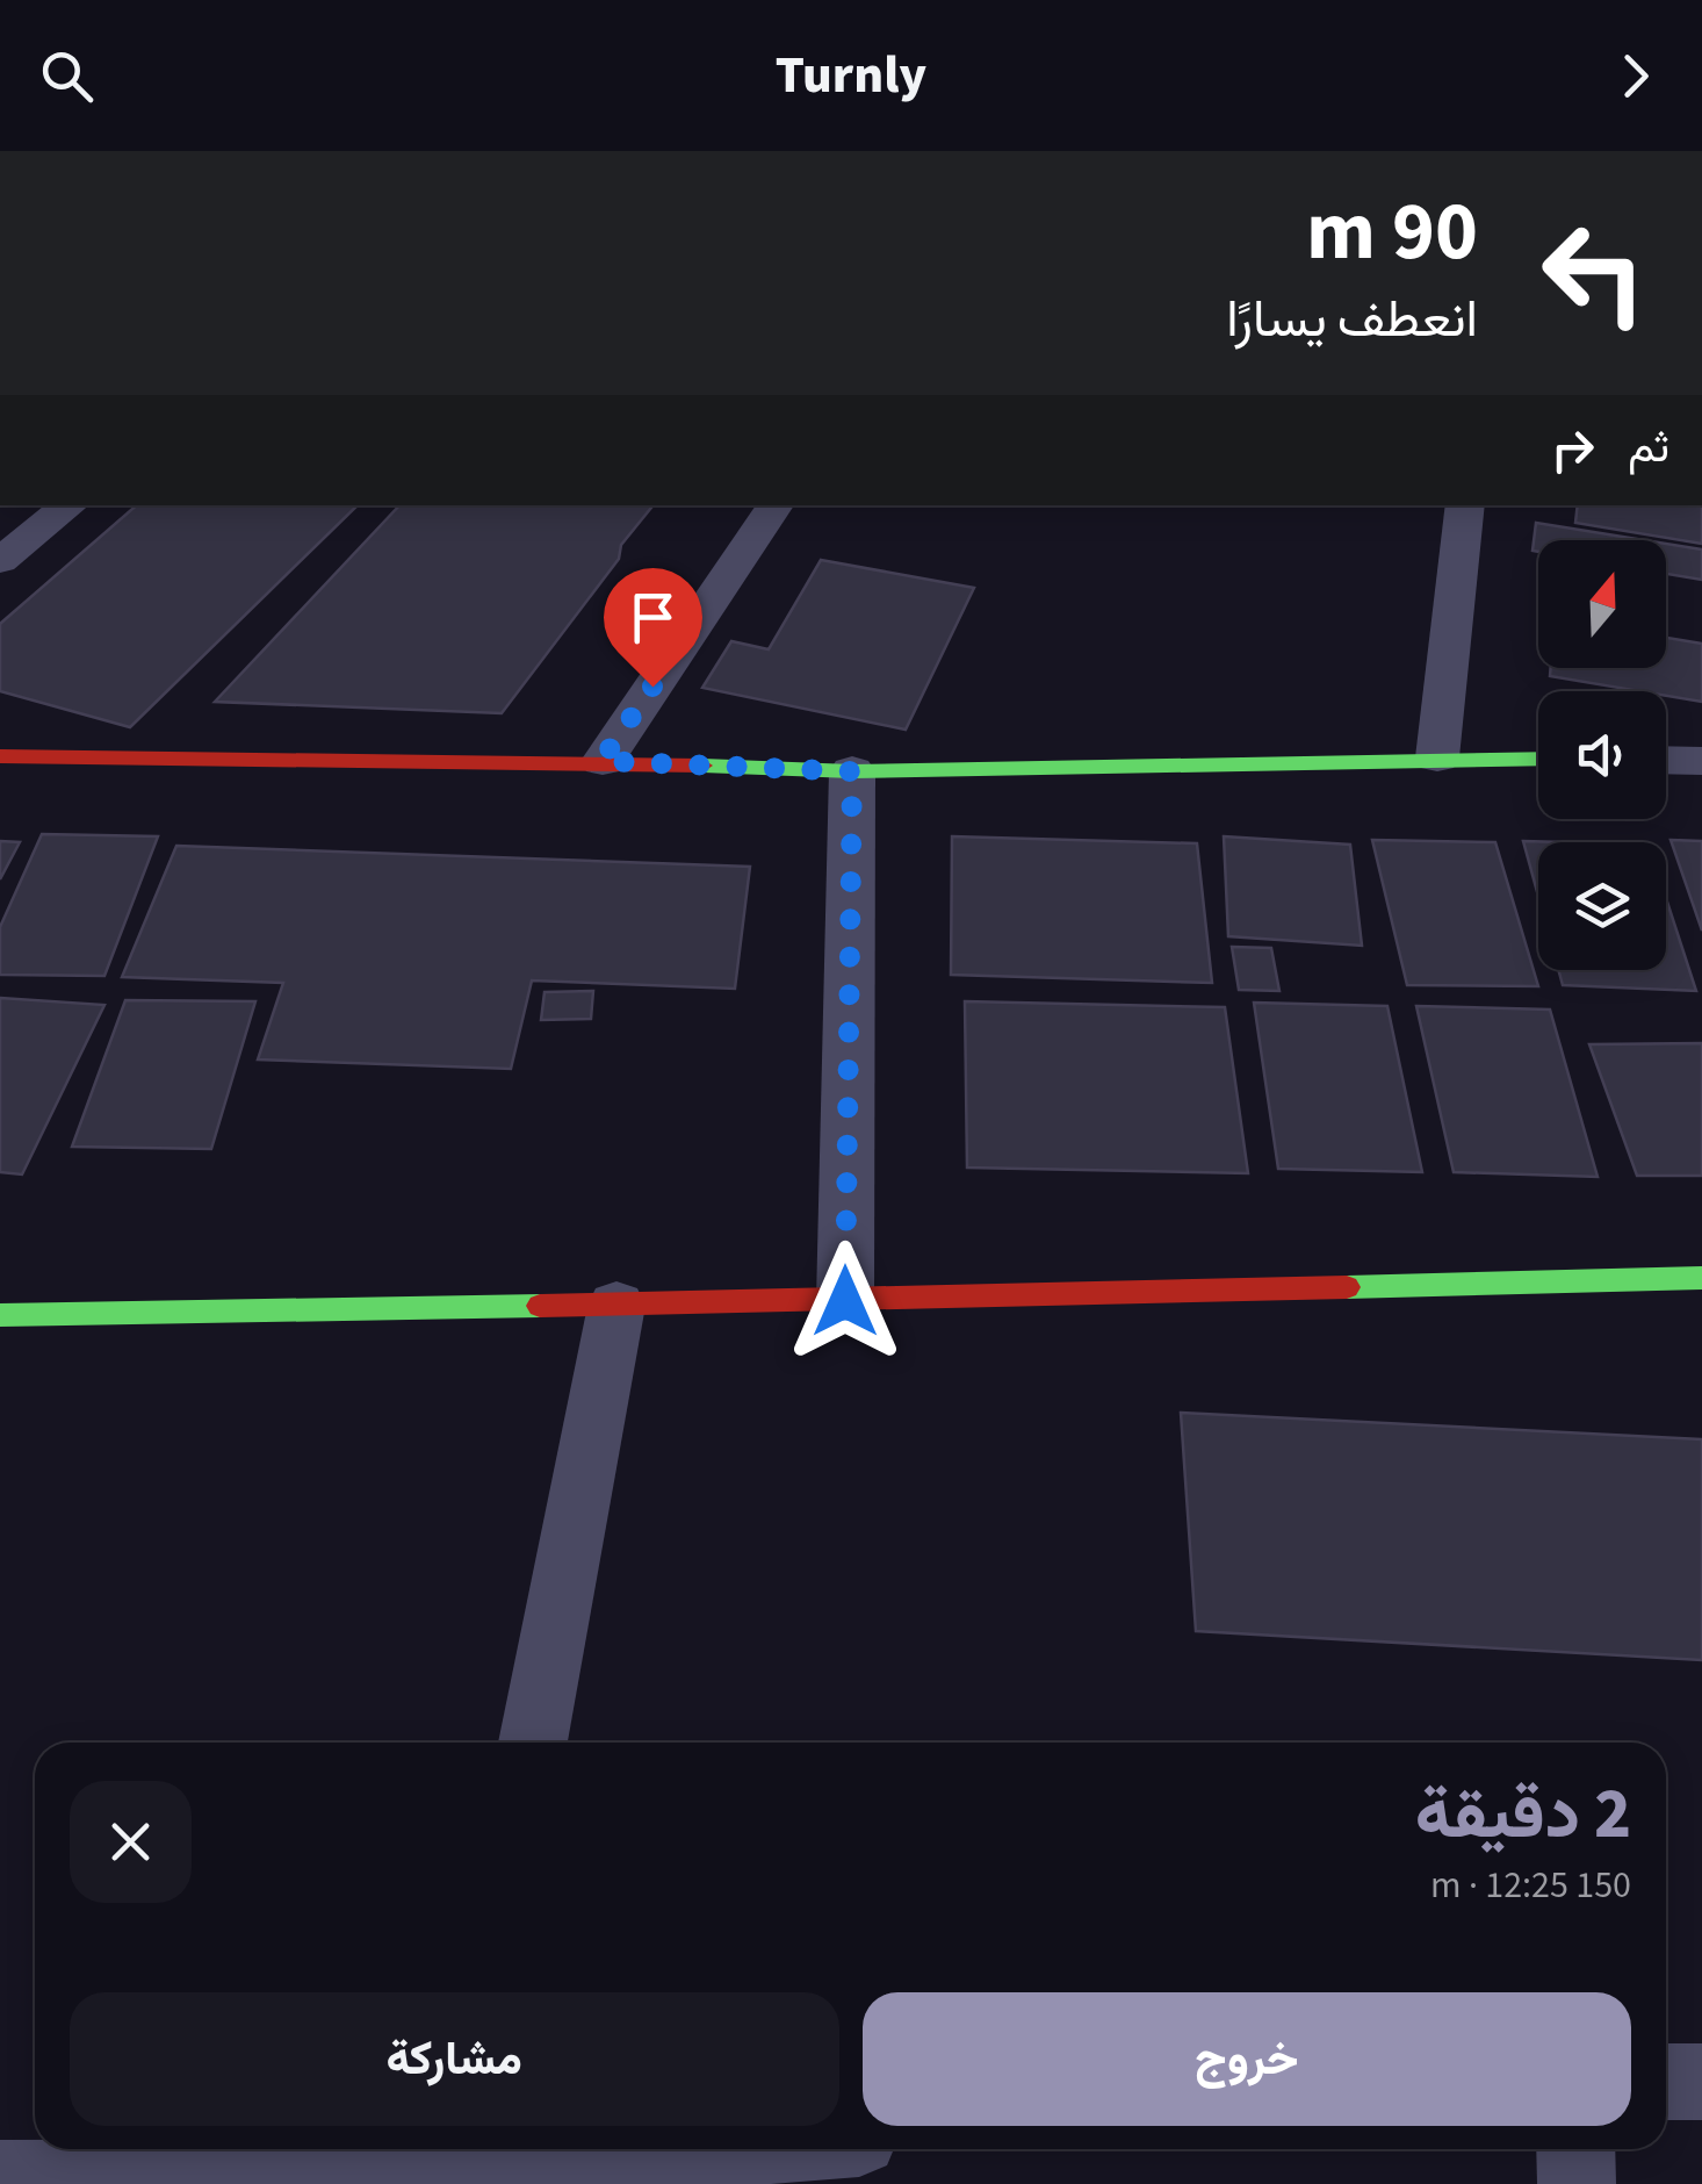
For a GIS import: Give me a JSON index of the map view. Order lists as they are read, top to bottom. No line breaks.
{"north":"top","page":{"header":"Turnly","turn":["90 m","انعطف يسارًا"],"then":"ثم","heading":["2 دقيقة","150 m · 12:25"],"buttons":["خروج","مشاركة"]}}
